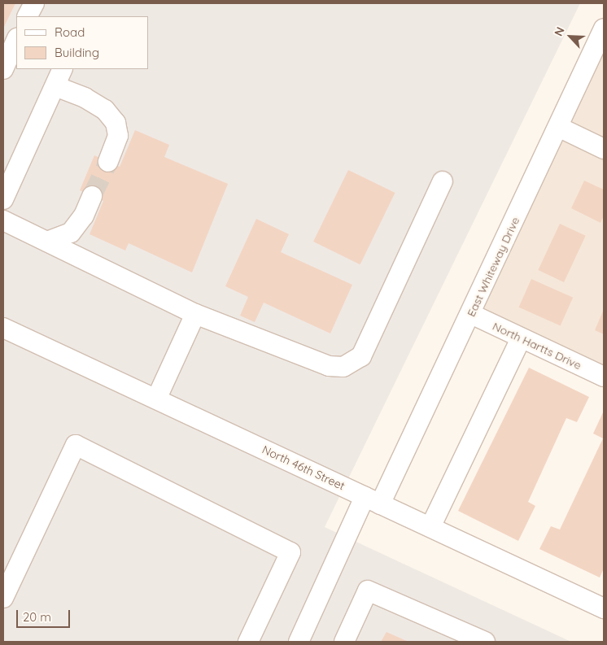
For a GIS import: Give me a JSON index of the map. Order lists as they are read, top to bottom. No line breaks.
{"streets":{"street":["East Whiteway Drive","North Hartts Drive","North 46th Street"]},"crossings":[["East Whiteway Drive","North Hartts Drive"],["East Whiteway Drive","North 46th Street"]],"legend":["Road","Building"],"scale_bar":"20 m","north":"top left"}
